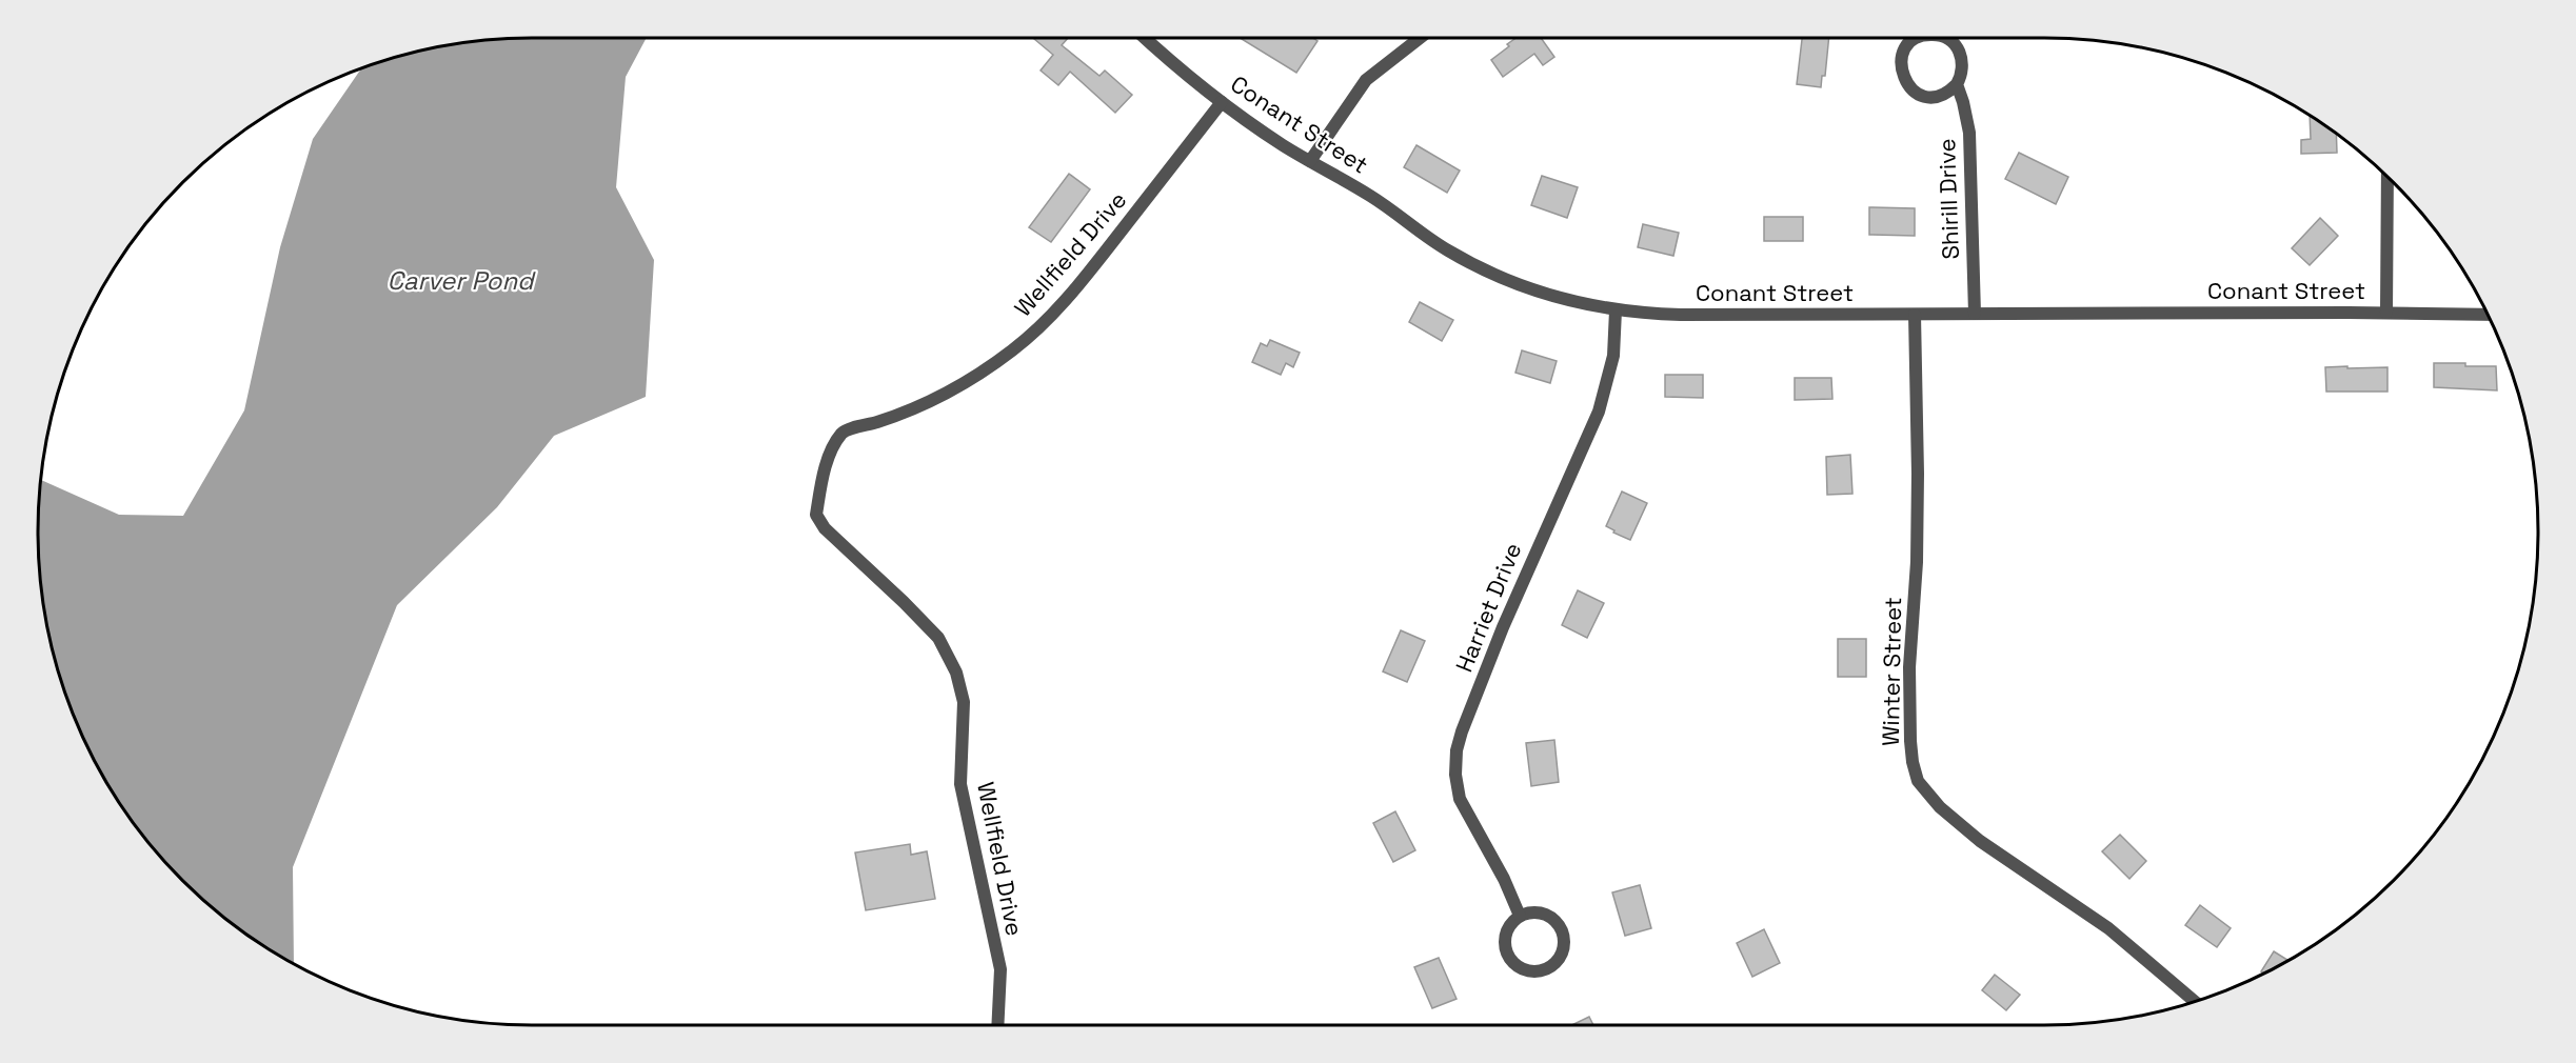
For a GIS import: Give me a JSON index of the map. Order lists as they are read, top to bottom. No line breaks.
{"streets":{"street":["Conant Street","Shirill Drive","Wellfield Drive","Harriet Drive","Winter Street"]},"crossings":[["Conant Street","Shirill Drive"],["Conant Street","Wellfield Drive"],["Conant Street","Harriet Drive"],["Conant Street","Winter Street"]],"water":["Carver Pond"]}
